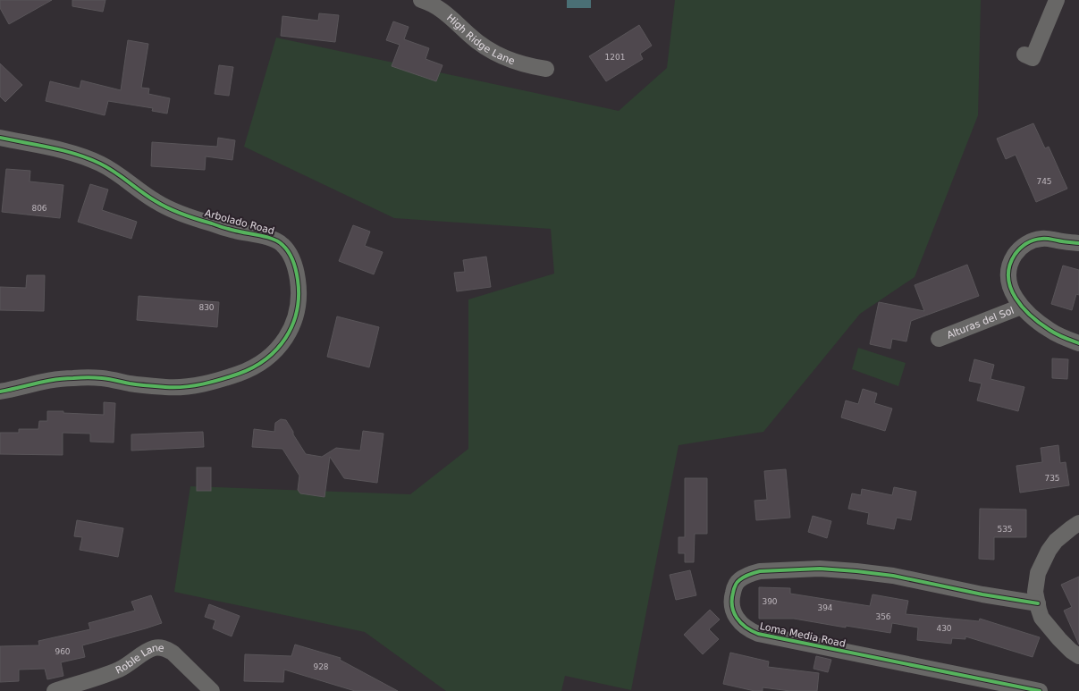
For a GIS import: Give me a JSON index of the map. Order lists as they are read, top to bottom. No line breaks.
{"streets":{"street":["High Ridge Lane","Arbolado Road","Alturas del Sol","Loma Media Road","Roble Lane"]},"house_numbers":["1201","745","806","830","735","535","390","394","356","430","960","928"]}
